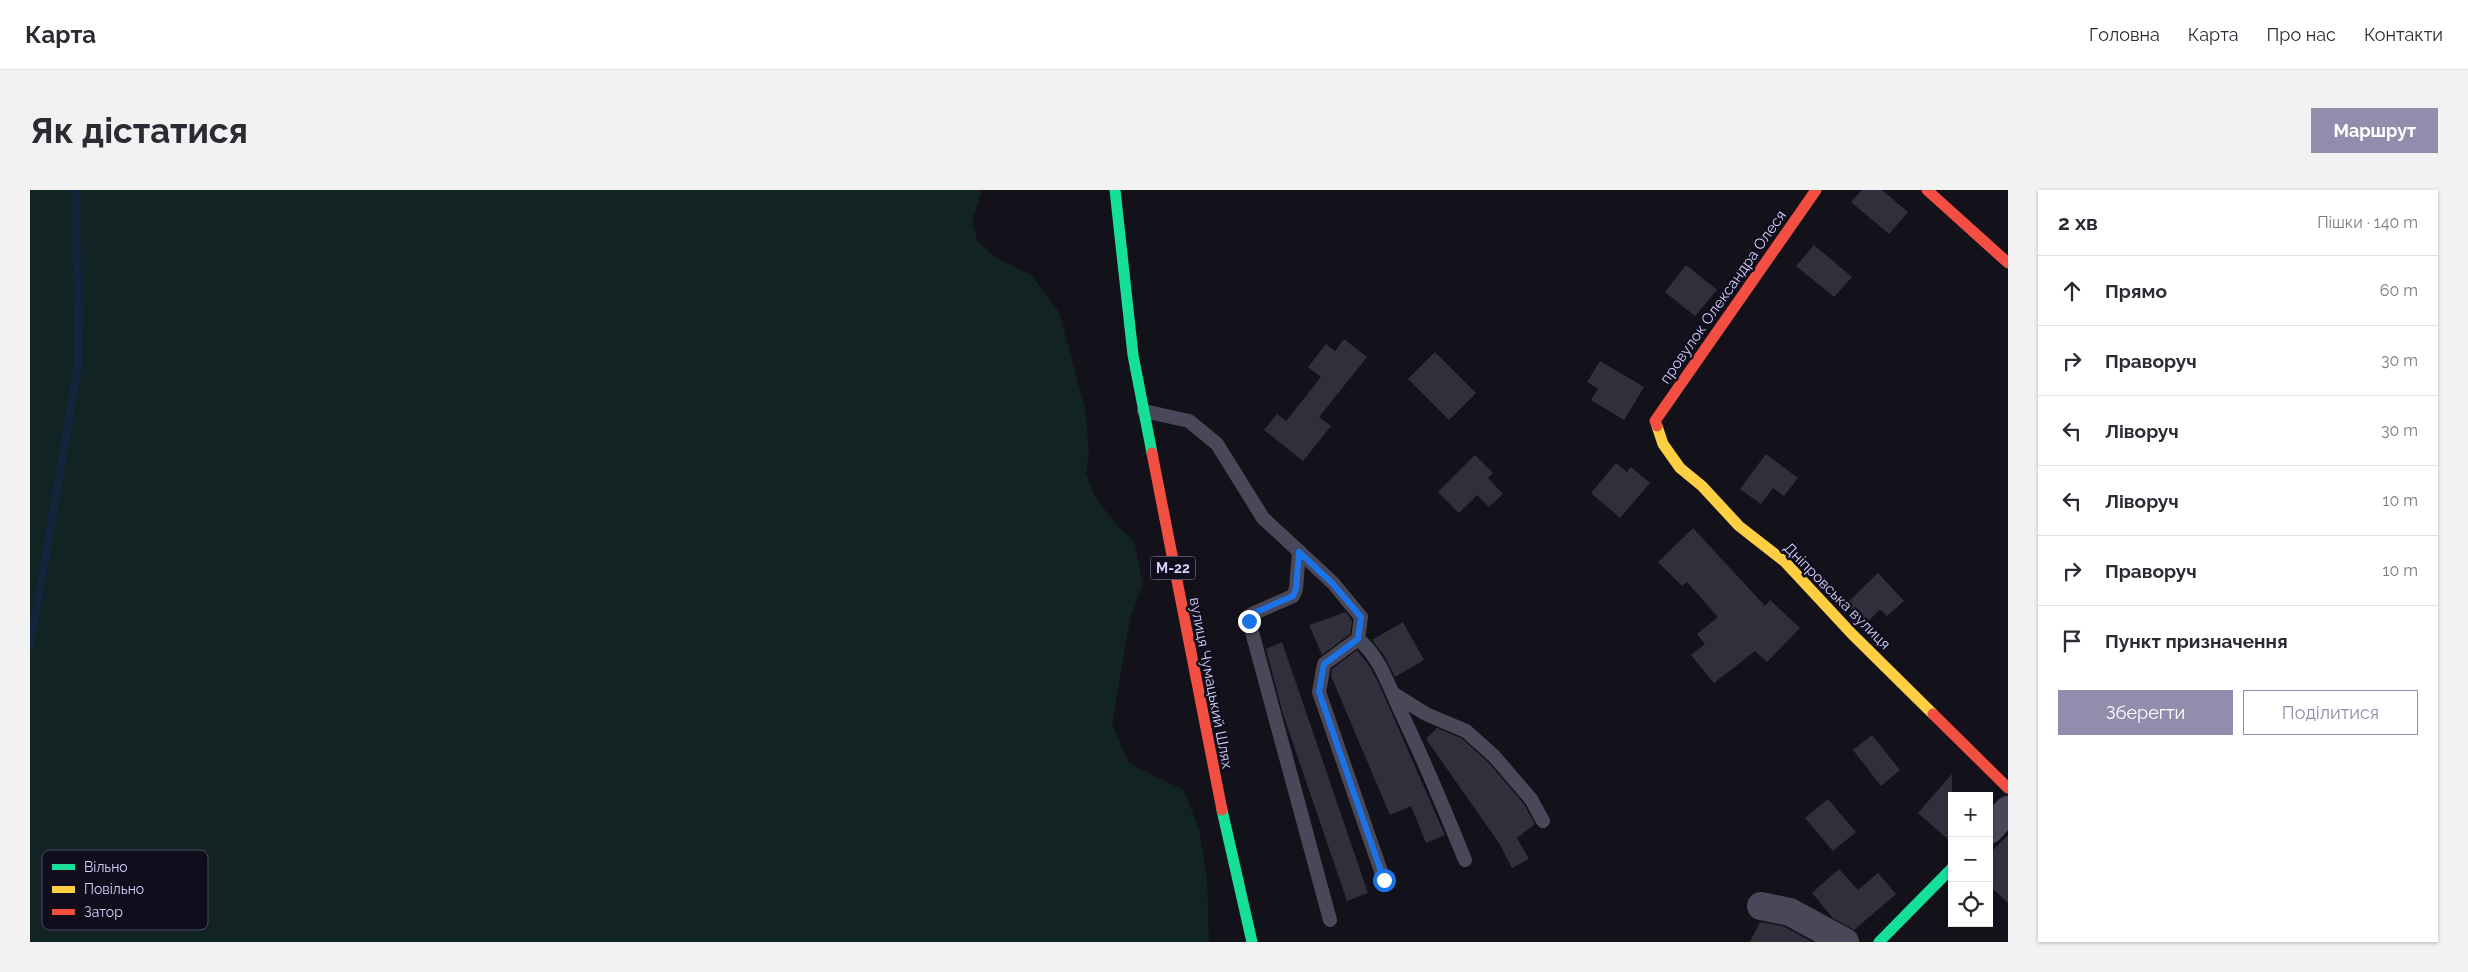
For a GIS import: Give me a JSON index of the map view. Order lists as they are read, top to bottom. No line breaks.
{"streets":{"main road":["провулок Олександра Олеся","М-22","Дніпровська вулиця","вулиця Чумацький Шлях"]},"crossings":[["провулок Олександра Олеся","Дніпровська вулиця"]],"legend":["Вільно","Повільно","Затор"],"page":{"header":"Карта","nav":["Головна","Карта","Про нас","Контакти"],"buttons":["Маршрут",["Зберегти","Поділитися"]],"title":"Як дістатися","heading":["2 хв","Пішки · 140 m"],"list":[["Прямо","60 m"],["Праворуч","30 m"],["Ліворуч","30 m"],["Ліворуч","10 m"],["Праворуч","10 m"],"Пункт призначення"],"map_buttons":["+","−"]}}
